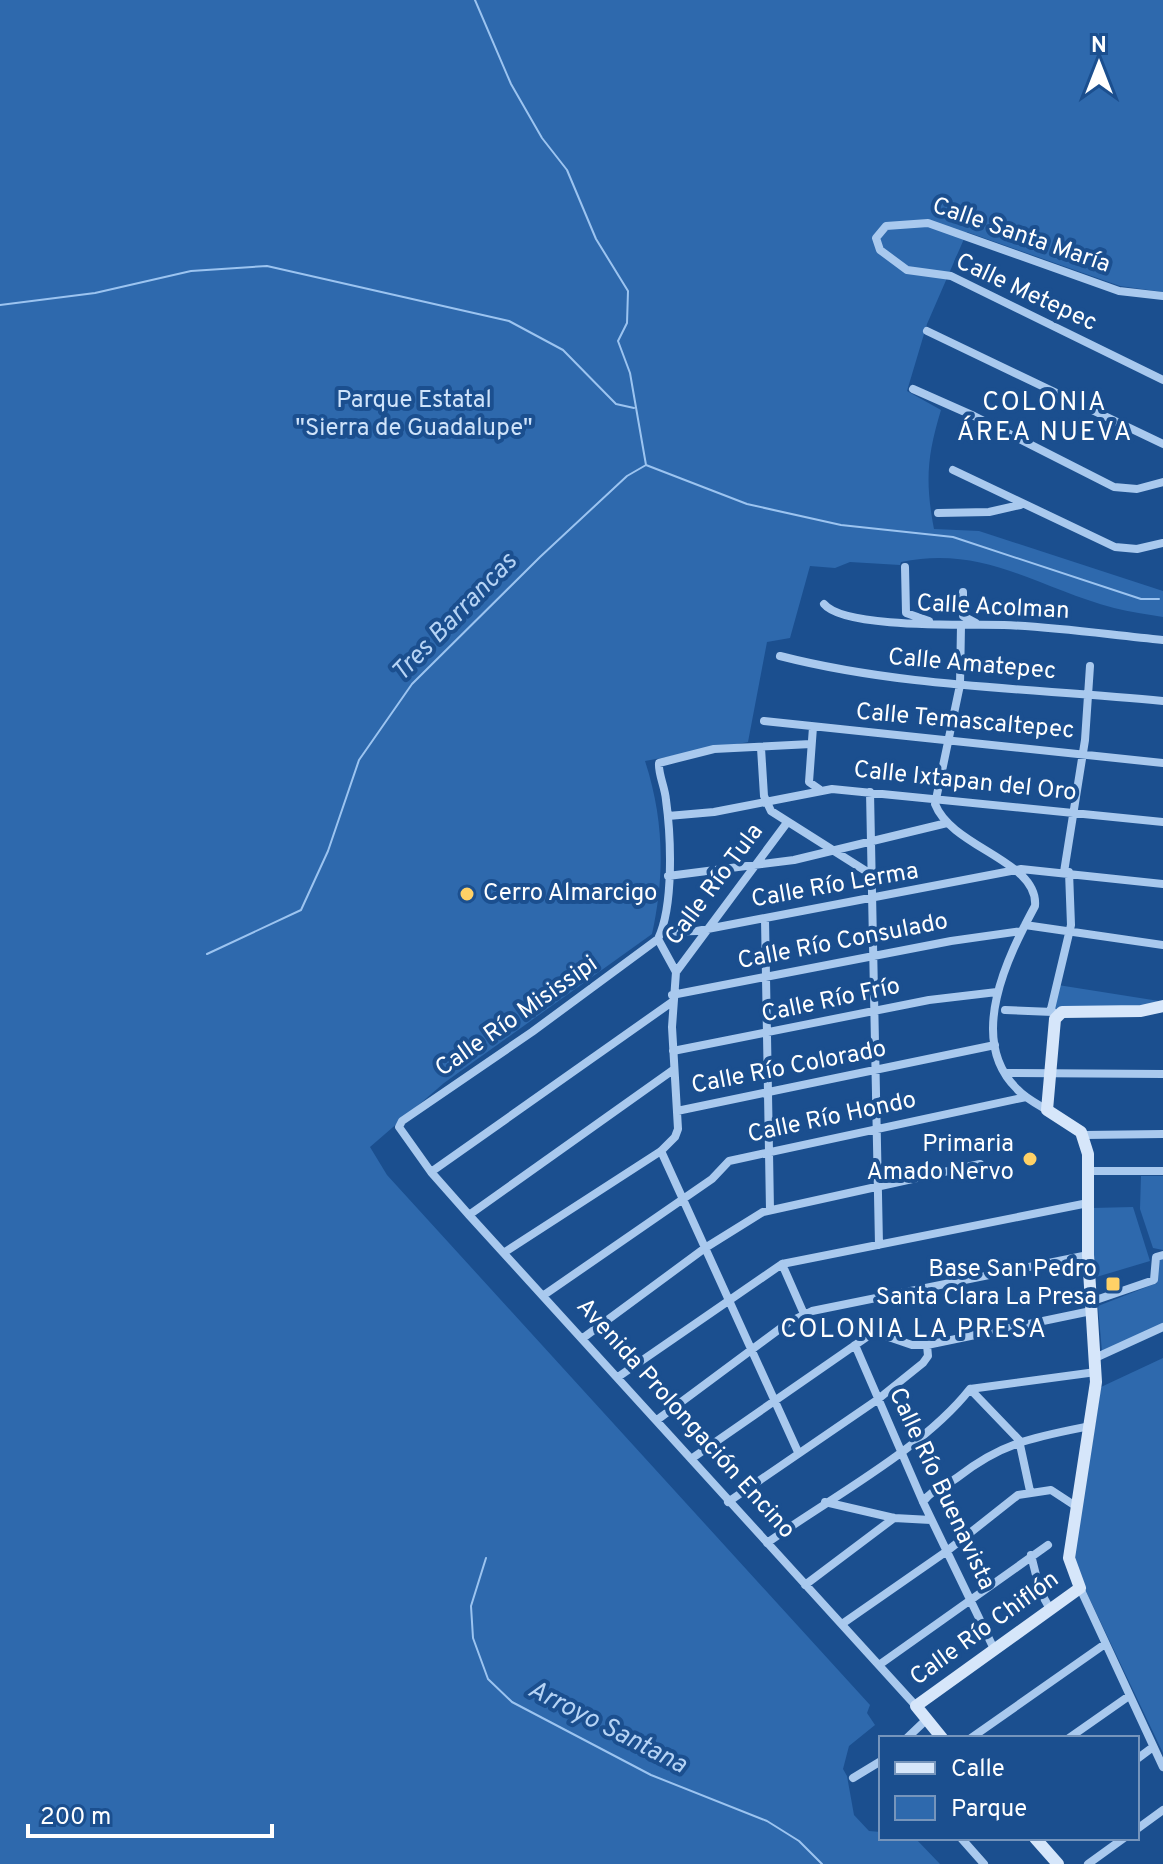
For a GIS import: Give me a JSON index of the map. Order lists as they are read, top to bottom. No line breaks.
{"streets":{"street":["Calle Santa María","Calle Metepec","Calle Acolman","Calle Amatepec","Calle Temascaltepec","Calle Ixtapan del Oro","Calle Río Tula","Calle Río Lerma","Calle Río Consulado","Calle Río Frío","Calle Río Misissipi","Calle Río Colorado","Calle Río Hondo","Avenida Prolongación Encino","Calle Río Buenavista","Calle Río Chiflón"]},"crossings":[["Calle Santa María","Calle Metepec"],["Calle Río Tula","Calle Río Lerma"],["Calle Río Lerma","Calle Río Misissipi"],["Calle Río Consulado","Avenida Prolongación Encino"],["Calle Río Misissipi","Avenida Prolongación Encino"],["Calle Río Hondo","Avenida Prolongación Encino"],["Avenida Prolongación Encino","Calle Río Chiflón"],["Calle Río Buenavista","Calle Río Chiflón"]],"districts":["COLONIA ÁREA NUEVA","COLONIA LA PRESA"],"water":["Tres Barrancas","Arroyo Santana"],"parks":["Parque Estatal \"Sierra de Guadalupe\""],"places":{"other":["Cerro Almarcigo","Primaria Amado Nervo"],"transit":["Base San Pedro Santa Clara La Presa"]},"legend":["Calle","Parque"],"scale_bar":"200 m","north":"top"}
